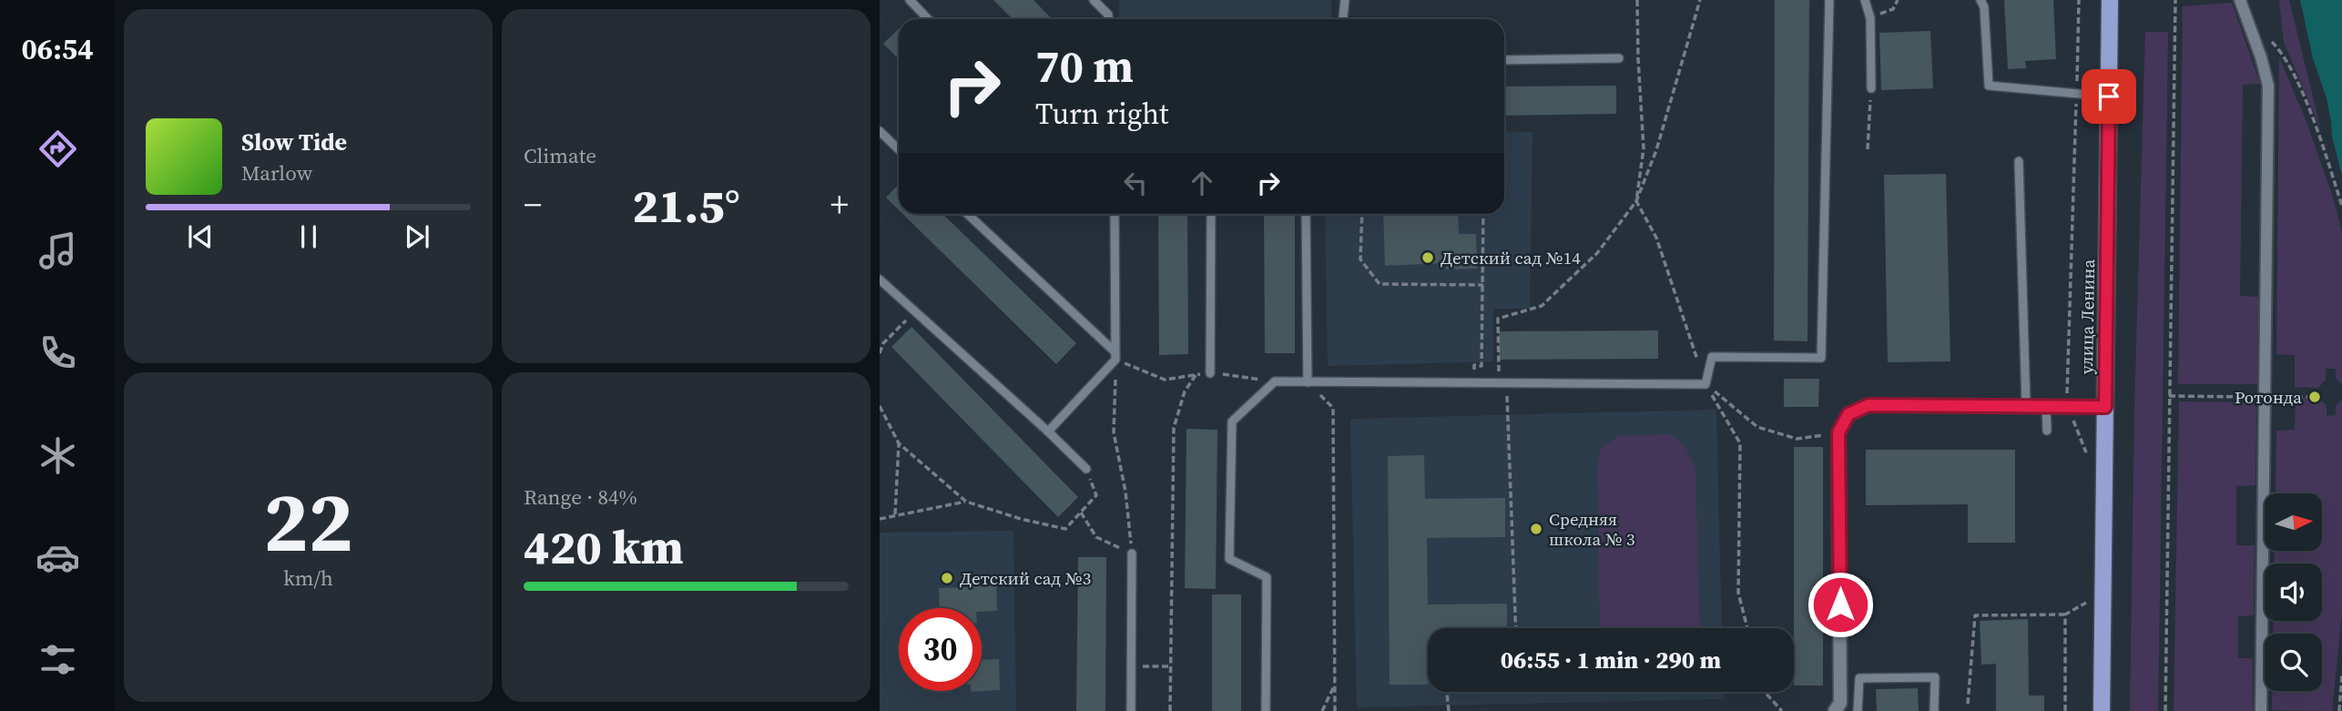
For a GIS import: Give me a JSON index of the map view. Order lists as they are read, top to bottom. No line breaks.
{"streets":{"main road":["улица Ленина"]},"places":["Детский сад №14","Ротонда","Средняя школа № 3","Детский сад №3"],"north":"right","page":{"tabs":"06:54","tile":["Climate",["22","km/h"],["Range · 84%","420 km"]],"turn":["70 m","Turn right"],"song":["Slow Tide","Marlow"],"heat":["−","21.5°","+"],"limit":"30","trip":"06:55 · 1 min · 290 m"}}
